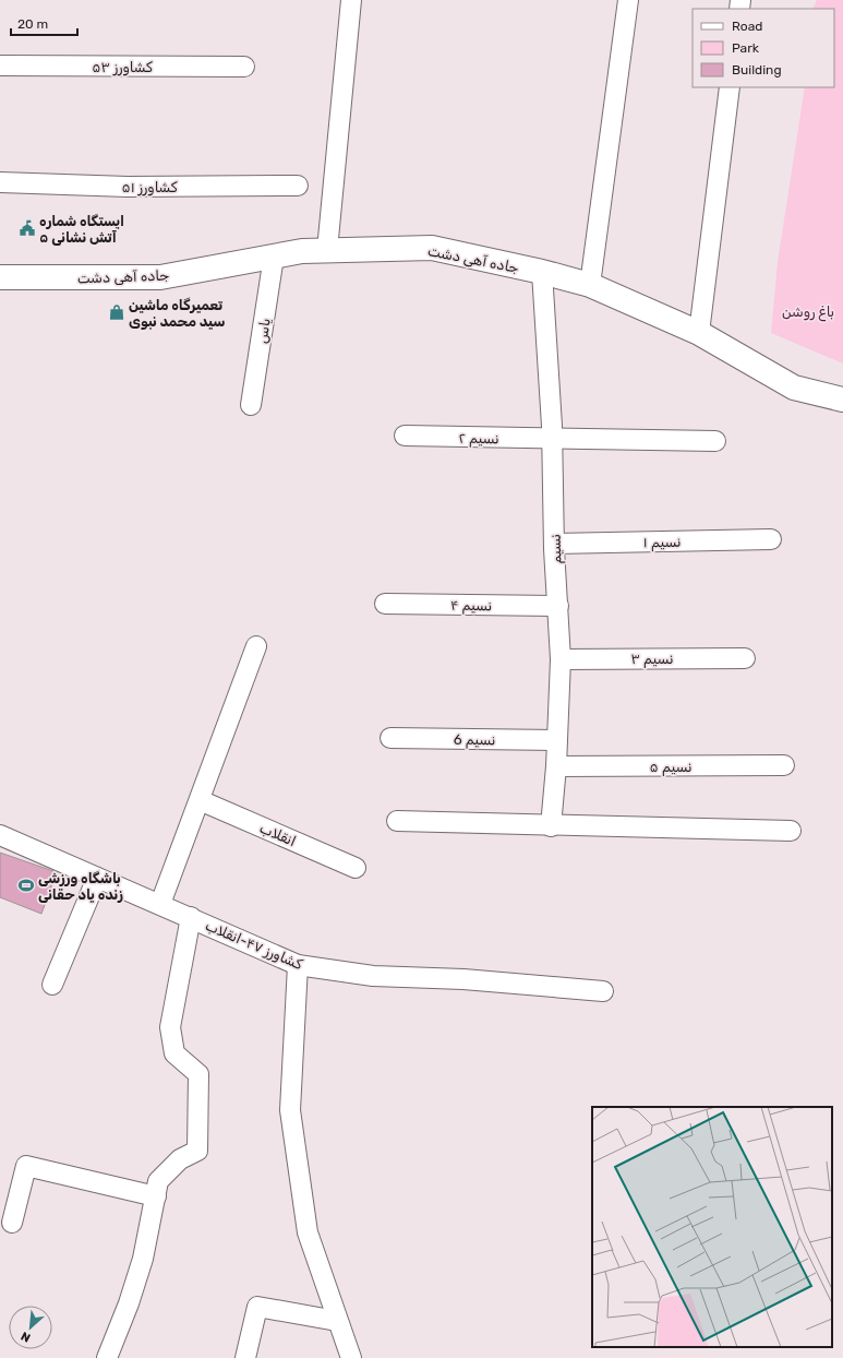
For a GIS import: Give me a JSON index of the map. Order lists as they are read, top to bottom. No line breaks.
{"streets":{"street":["کشاورز ۵۳","کشاورز ۵۱","جاده آهی دشت","یاس","نسیم ۲","نسیم ۱","نسیم","نسیم ۴","نسیم ۳","نسیم 6","نسیم ۵","انقلاب","کشاورز ۴۷-انقلاب"]},"crossings":[["جاده آهی دشت","یاس"],["جاده آهی دشت","نسیم"],["نسیم ۲","نسیم"],["نسیم ۱","نسیم"],["نسیم","نسیم ۴"],["نسیم","نسیم ۳"],["نسیم","نسیم 6"],["نسیم","نسیم ۵"]],"parks":["باغ روشن"],"places":{"public building":["ایستگاه شماره ۵ آتش نشانی"],"shop":["تعمیرگاه ماشین سید محمد نبوی"],"sports":["باشگاه ورزشی زنده یاد حقانی"]},"legend":["Road","Park","Building"],"scale_bar":"20 m","north":"bottom left"}
